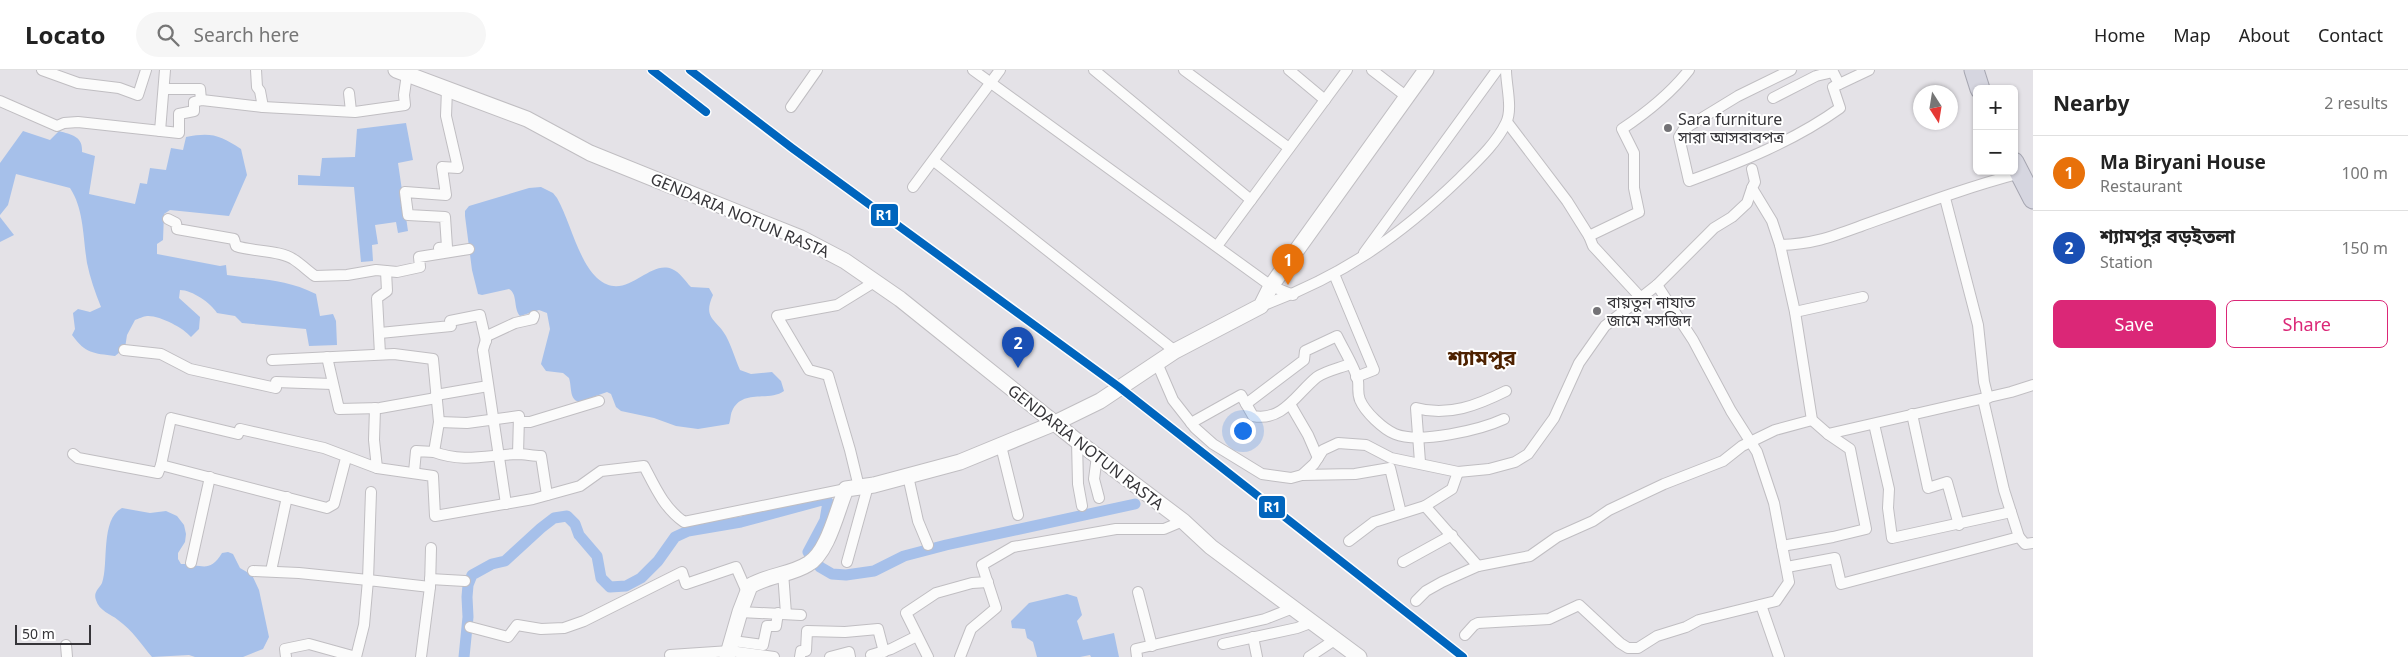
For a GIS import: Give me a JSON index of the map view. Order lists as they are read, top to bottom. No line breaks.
{"streets":{"main road":["GENDARIA NOTUN RASTA"]},"districts":["শ্যামপুর"],"places":["Sara furniture সারা আসবাবপত্র","বায়তুন নাযাত জামে মসজিদ"],"lines":["transit line R1"],"scale_bar":"50 m","north":"bottom","page":{"header":"Locato","search":"Search here","nav":["Home","Map","About","Contact"],"heading":["Nearby","2 results"],"map_buttons":["+","−"],"list":[{"mark":"1","name":"Ma Biryani House","note":"Restaurant","value":"100 m"},{"mark":"2","name":"শ্যামপুর বড়ইতলা","note":"Station","value":"150 m"}],"pins":["1","2"],"buttons":["Save","Share"],"scale":"50 m"}}
